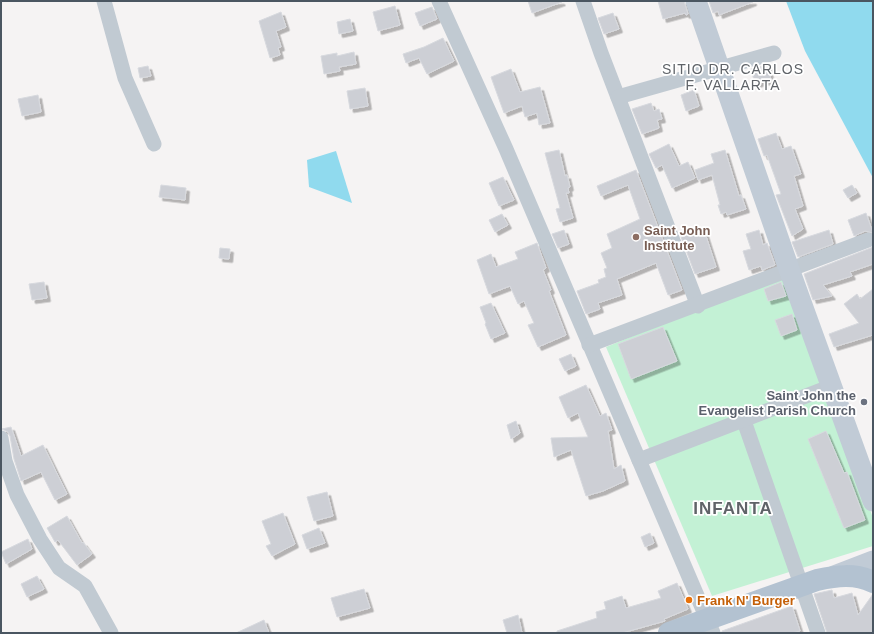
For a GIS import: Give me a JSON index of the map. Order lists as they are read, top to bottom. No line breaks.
{"districts":["SITIO DR. CARLOS F. VALLARTA","INFANTA"],"places":["Saint John Institute","Saint John the Evangelist Parish Church","Frank N' Burger"]}
